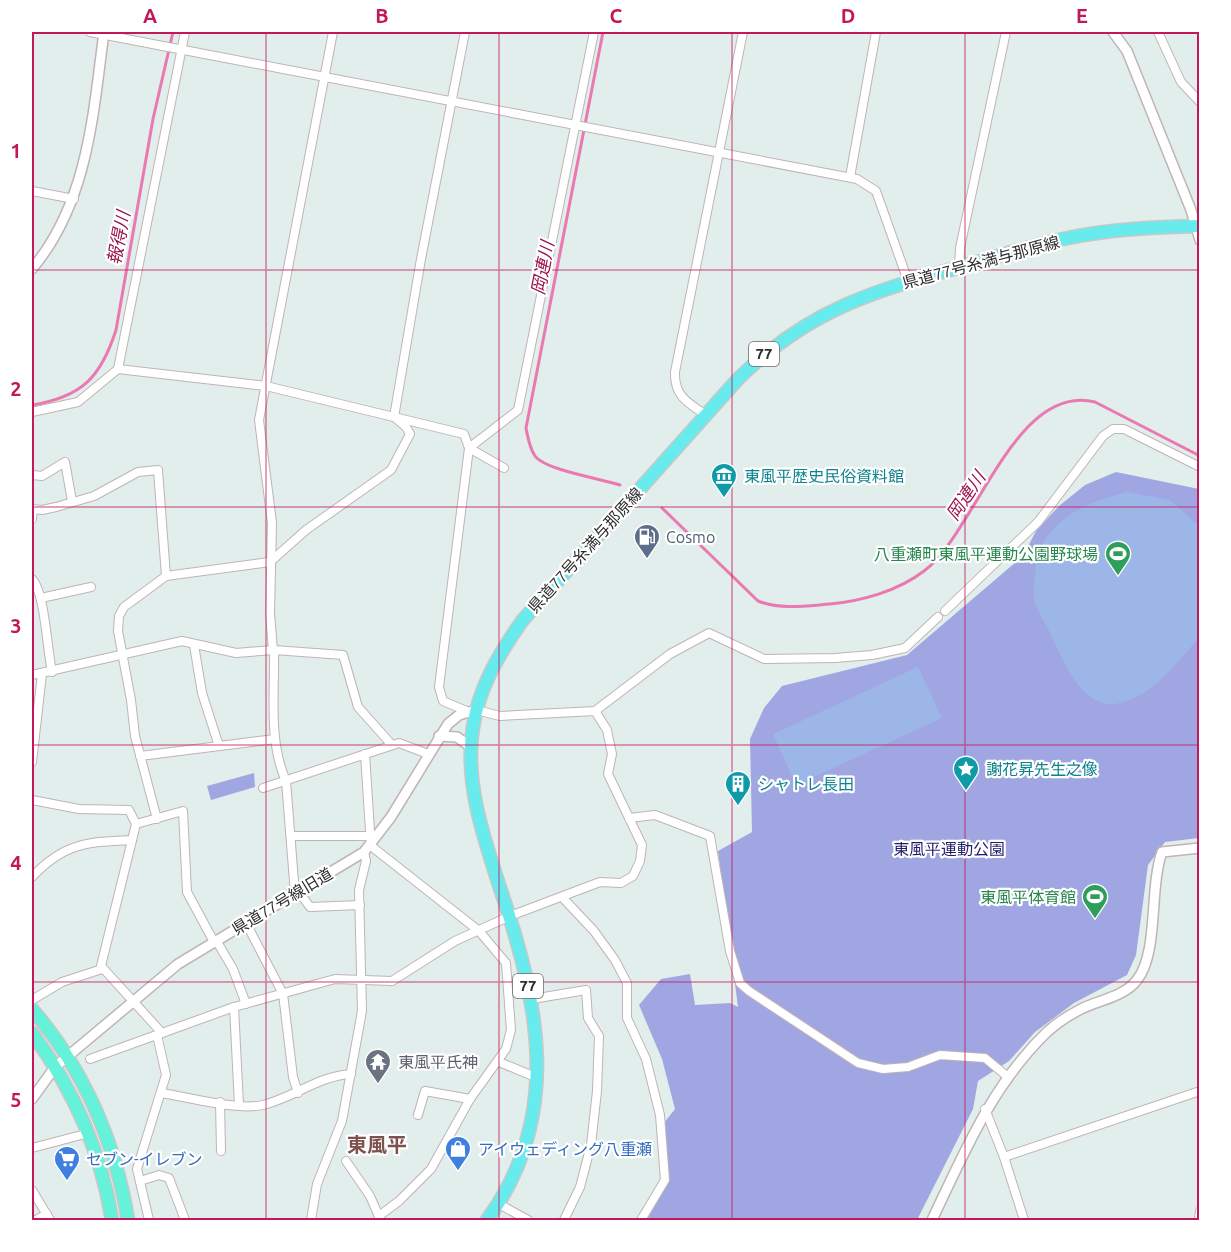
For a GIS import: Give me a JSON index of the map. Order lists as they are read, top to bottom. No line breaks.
{"streets":{"main road":["県道77号糸満与那原線","77"],"street":["県道77号線旧道"]},"crossings":[["県道77号糸満与那原線","県道77号線旧道"]],"districts":["東風平"],"water":["報得川","岡連川"],"parks":["東風平運動公園"],"places":{"museum":["東風平歴史民俗資料館"],"fuel station":["Cosmo"],"sports":["八重瀬町東風平運動公園野球場","東風平体育館"],"place":["謝花昇先生之像"],"building":["シャトレ長田"],"temple":["東風平氏神"],"shop":["アイウェディング八重瀬"],"supermarket":["セブン-イレブン"]},"grid":{"columns":["A","B","C","D","E"],"rows":["1","2","3","4","5"]}}
